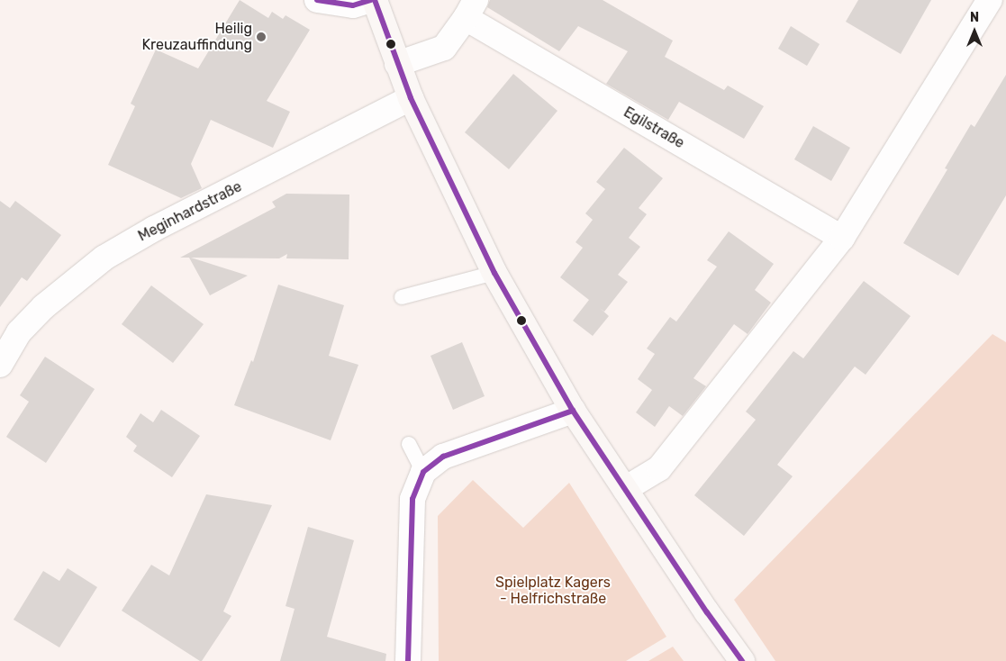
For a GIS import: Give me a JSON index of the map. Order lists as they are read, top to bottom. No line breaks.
{"streets":{"street":["Egilstraße","Meginhardstraße"]},"parks":["Spielplatz Kagers - Helfrichstraße"],"places":["Heilig Kreuzauffindung"],"north":"top"}
